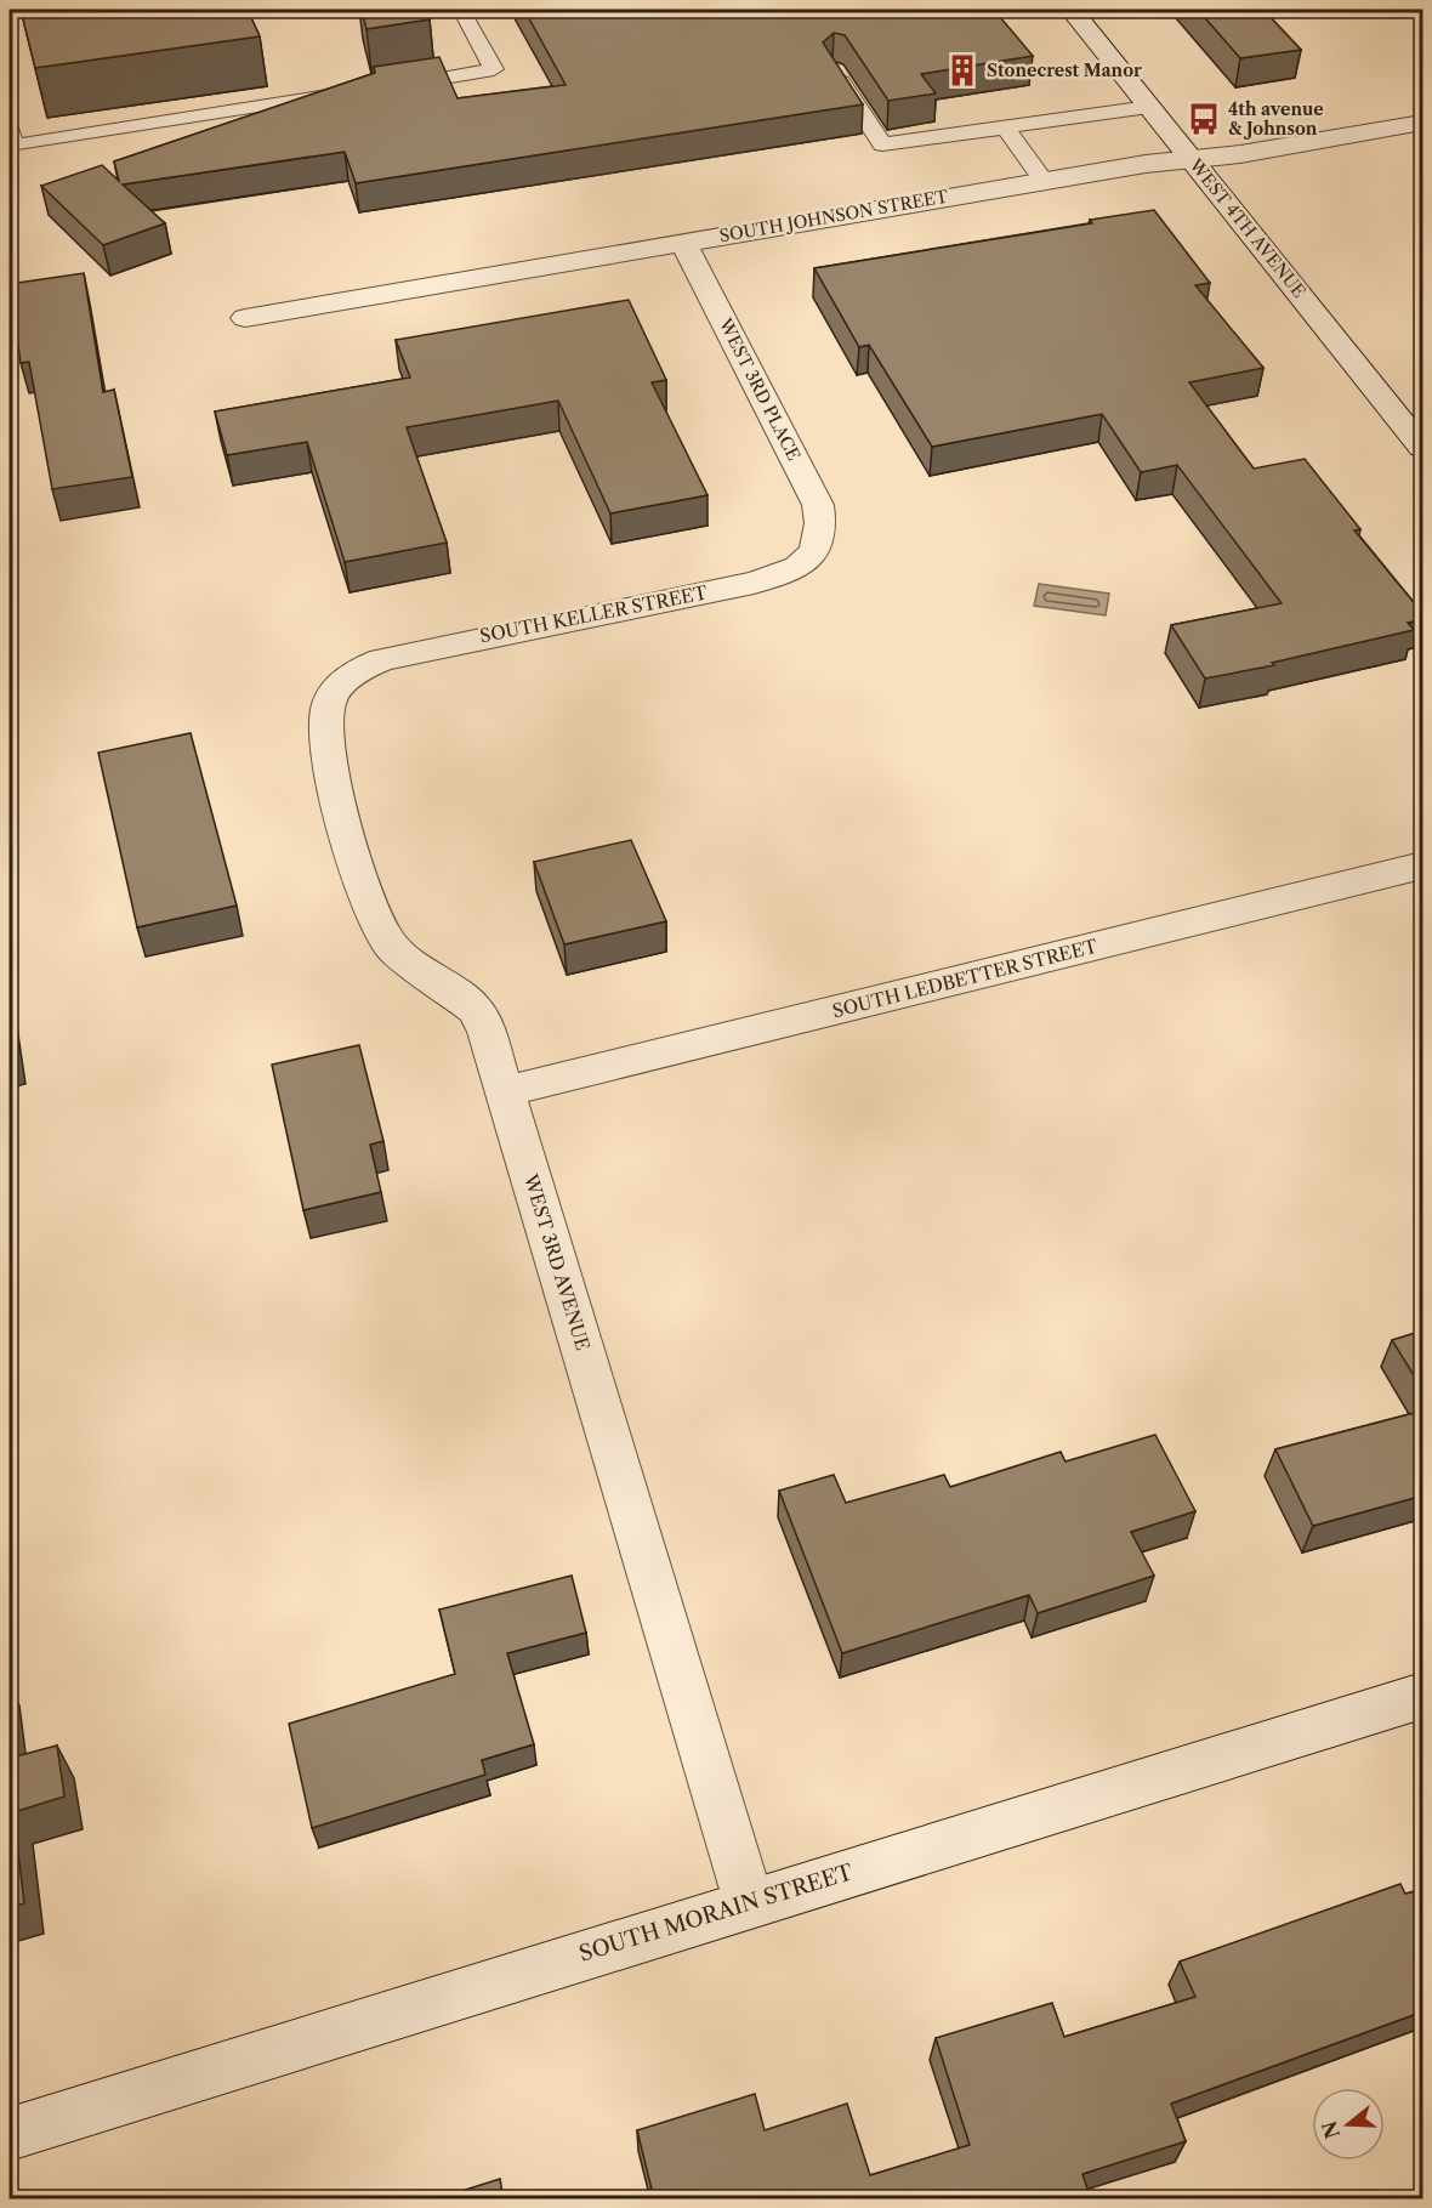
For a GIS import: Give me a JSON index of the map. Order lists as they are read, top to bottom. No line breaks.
{"streets":{"street":["SOUTH JOHNSON STREET","WEST 4TH AVENUE","WEST 3RD PLACE","SOUTH KELLER STREET","SOUTH LEDBETTER STREET","WEST 3RD AVENUE","SOUTH MORAIN STREET"]},"crossings":[["SOUTH JOHNSON STREET","WEST 4TH AVENUE"],["SOUTH JOHNSON STREET","WEST 3RD PLACE"],["WEST 3RD PLACE","SOUTH KELLER STREET"],["SOUTH KELLER STREET","WEST 3RD AVENUE"],["SOUTH LEDBETTER STREET","WEST 3RD AVENUE"],["WEST 3RD AVENUE","SOUTH MORAIN STREET"]],"places":{"building":["Stonecrest Manor"],"bus stop":["4th avenue & Johnson"]},"north":"left"}
